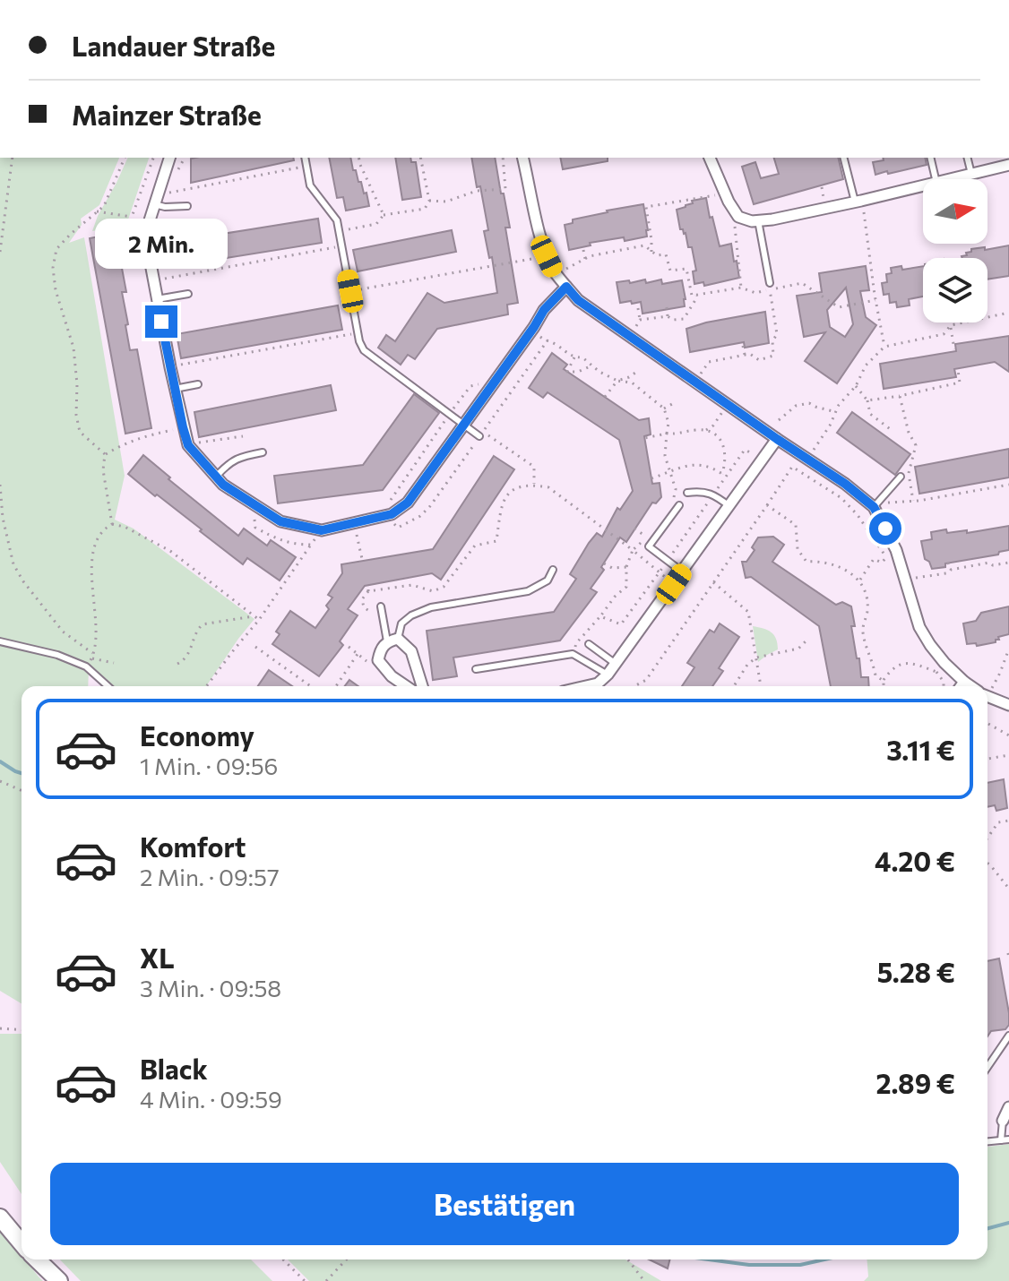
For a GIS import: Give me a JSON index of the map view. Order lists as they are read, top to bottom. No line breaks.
{"north":"right","page":{"banner":["Landauer Straße","Mainzer Straße"],"bubble":"2 Min.","list":[{"name":"Economy","note":"1 Min. · 09:56","value":"3.11 €"},{"name":"Komfort","note":"2 Min. · 09:57","value":"4.20 €"},{"name":"XL","note":"3 Min. · 09:58","value":"5.28 €"},{"name":"Black","note":"4 Min. · 09:59","value":"2.89 €"}],"buttons":"Bestätigen"}}
